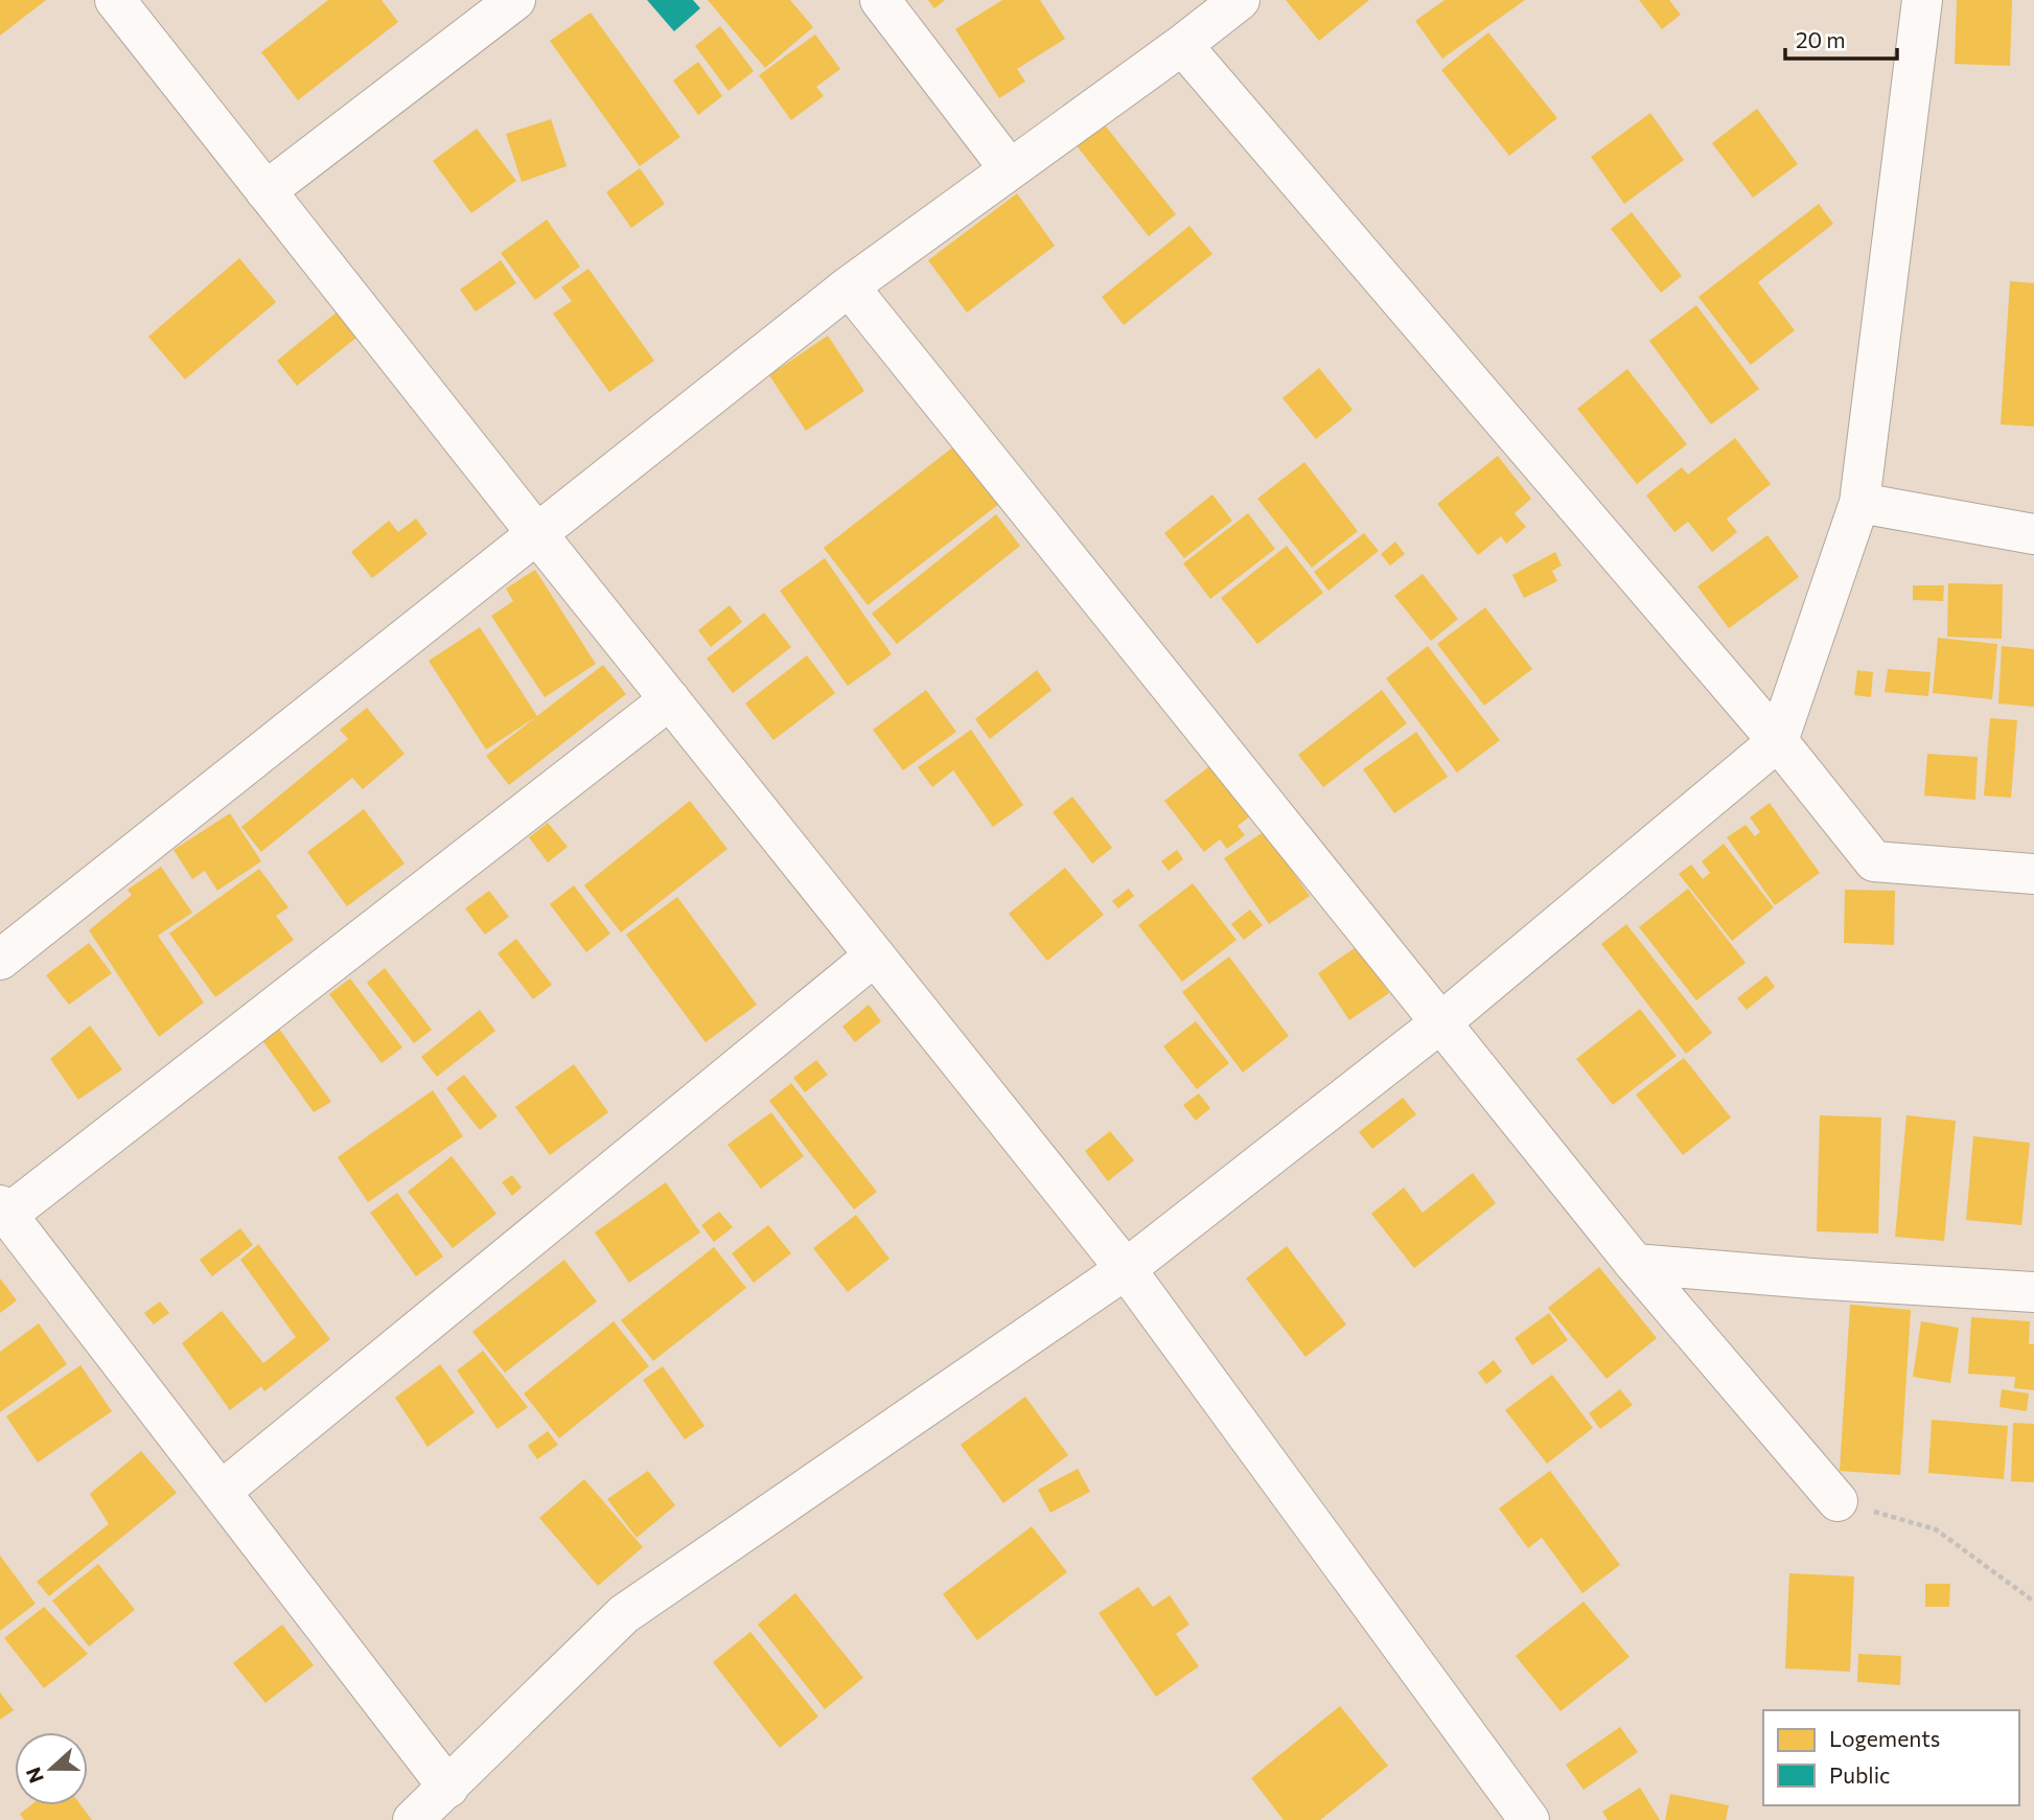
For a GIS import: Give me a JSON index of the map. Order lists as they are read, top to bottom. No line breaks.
{"legend":["Logements","Public"],"scale_bar":"20 m","north":"left"}
